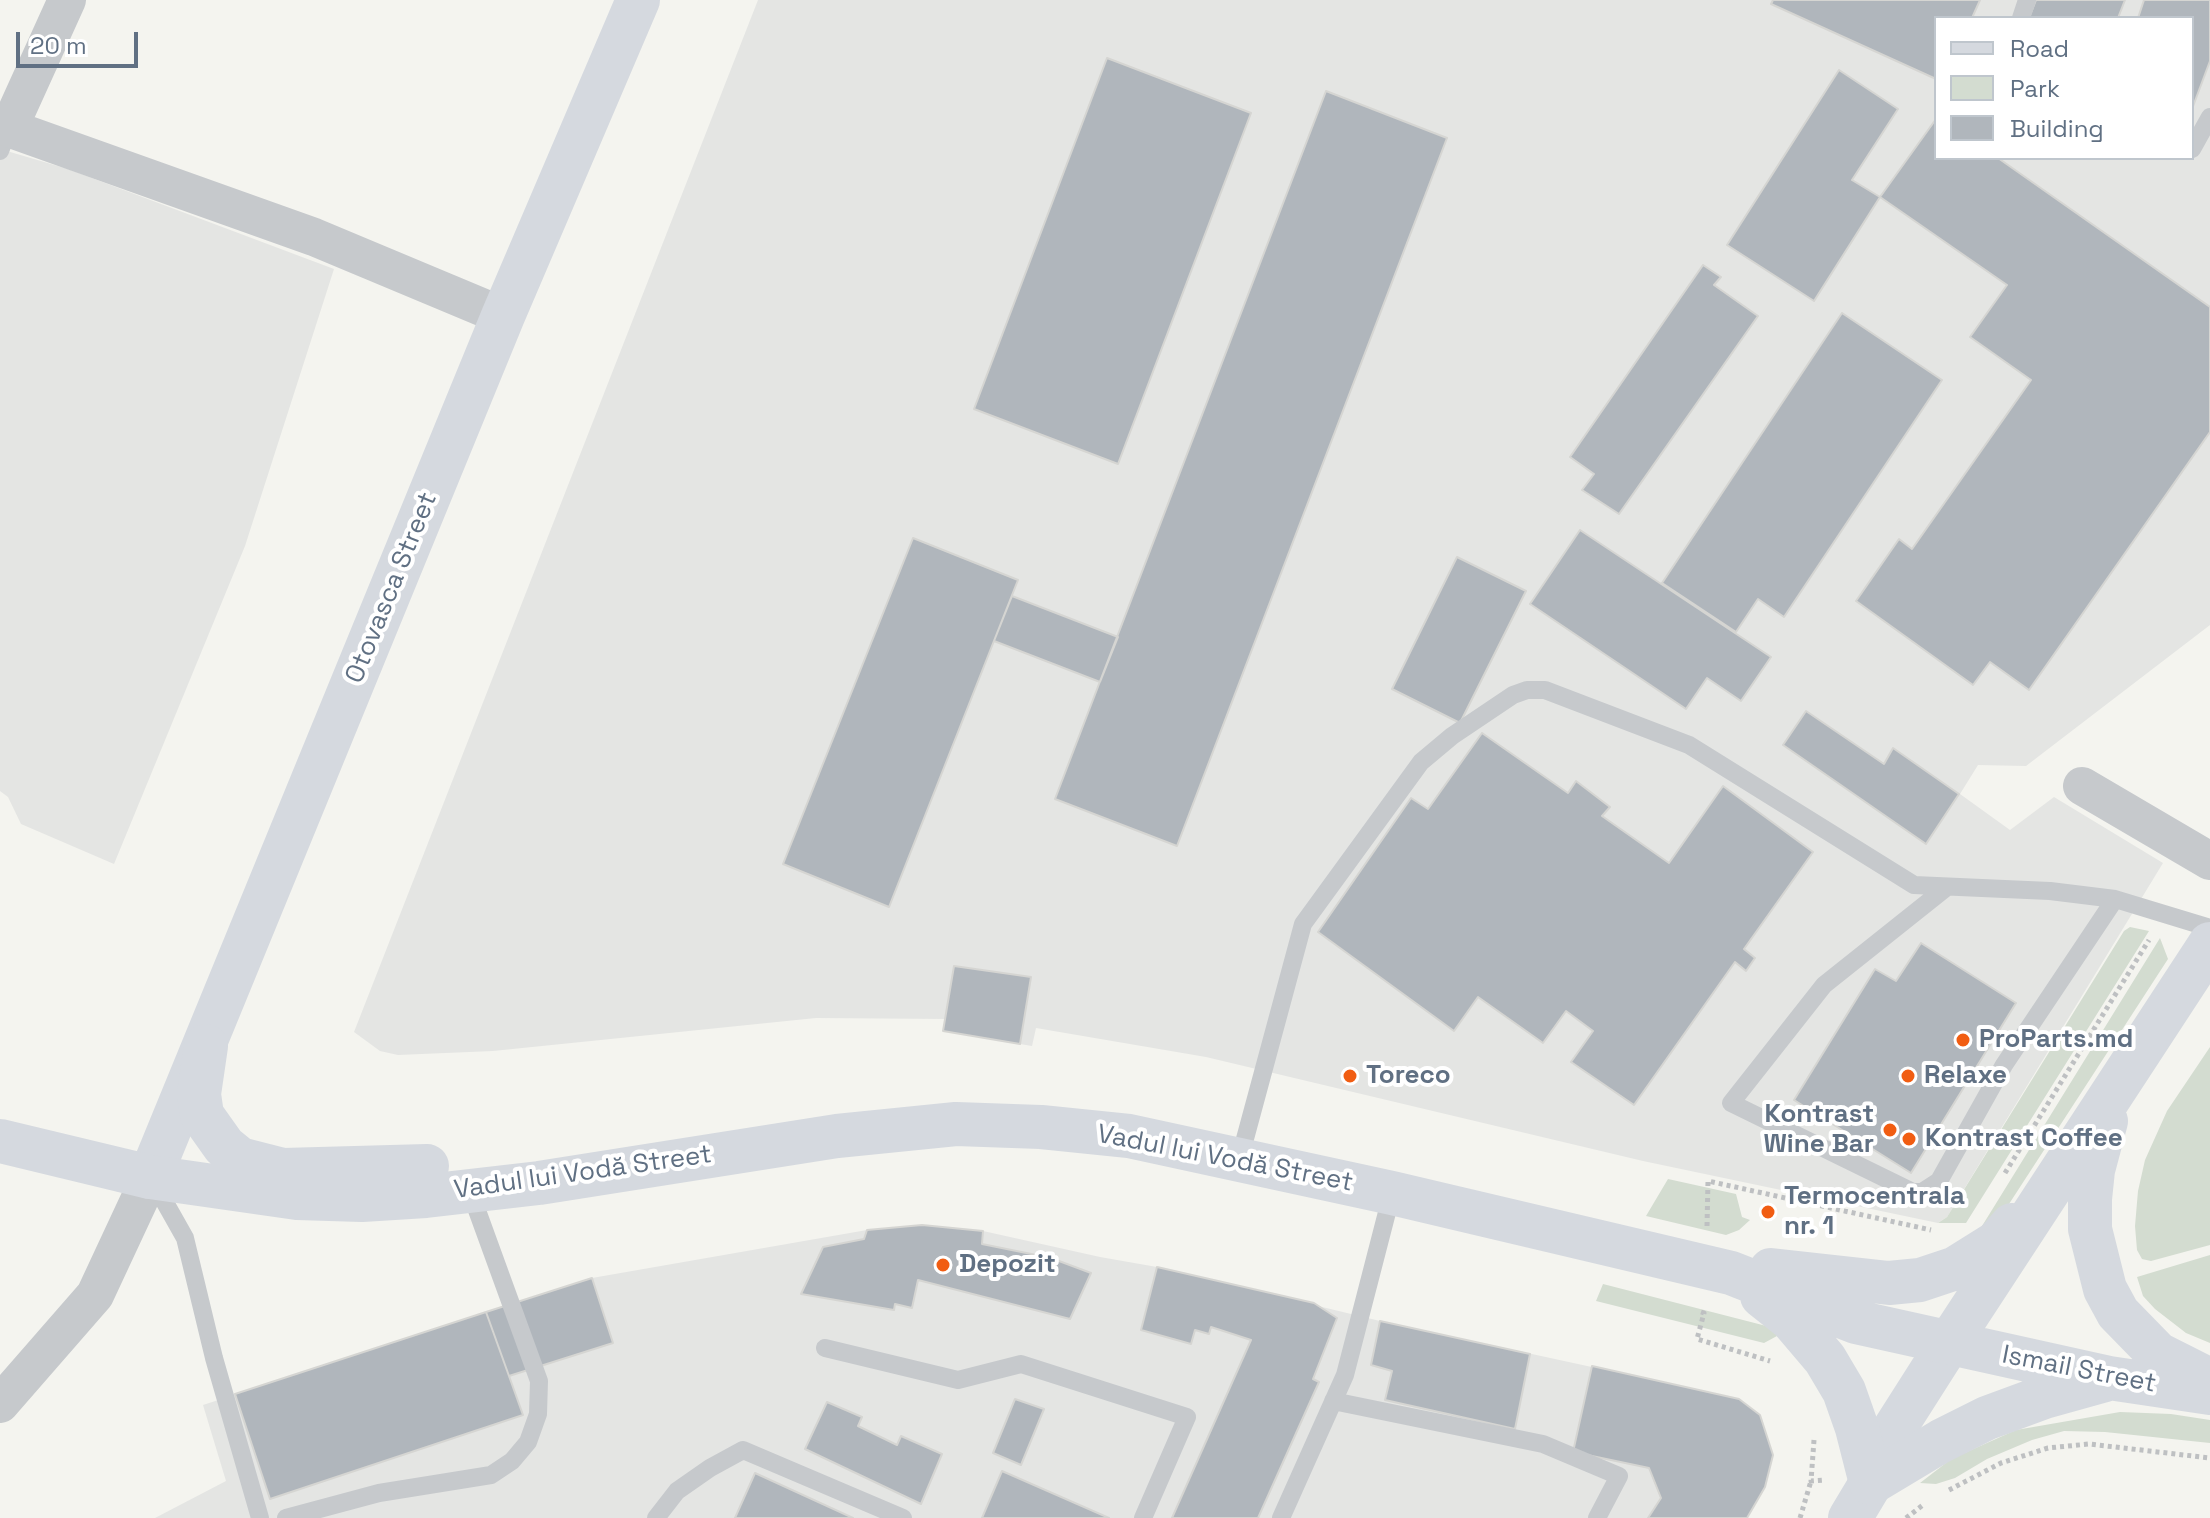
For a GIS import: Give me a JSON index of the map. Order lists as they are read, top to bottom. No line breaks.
{"streets":{"main road":["Otovasca Street","Vadul lui Vodă Street","Ismail Street"]},"crossings":[["Otovasca Street","Vadul lui Vodă Street"],["Vadul lui Vodă Street","Ismail Street"]],"places":["ProParts.md","Toreco","Relaxe","Kontrast Wine Bar","Kontrast Coffee","Termocentrala nr. 1","Depozit"],"legend":["Road","Park","Building"],"scale_bar":"20 m"}
